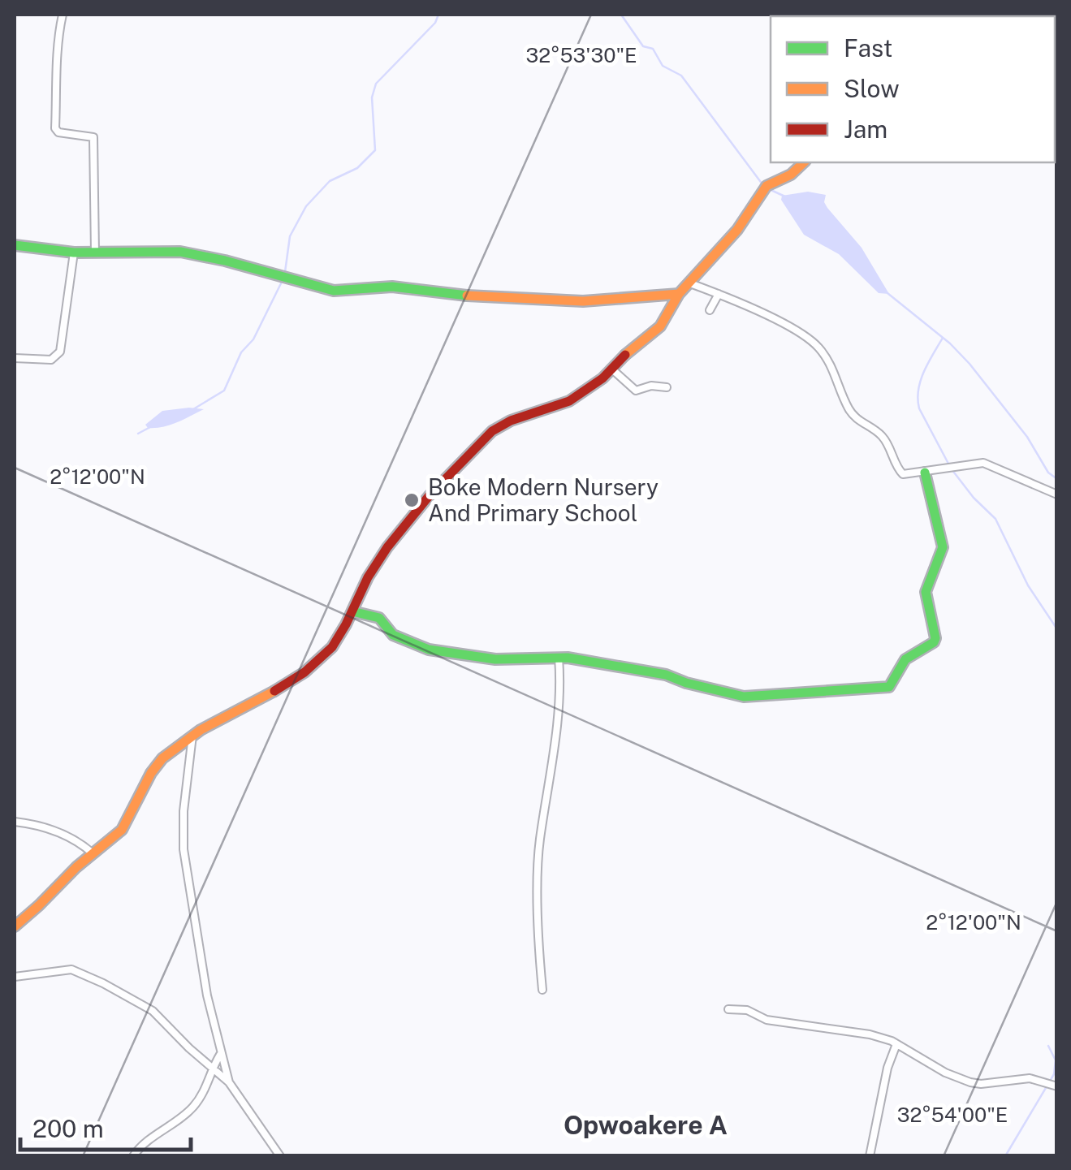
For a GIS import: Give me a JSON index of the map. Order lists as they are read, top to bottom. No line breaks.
{"districts":["Opwoakere A"],"places":["Boke Modern Nursery And Primary School"],"legend":["Fast","Slow","Jam"],"scale_bar":"200 m","coordinates":["32°53'30\"E","2°12'00\"N","32°54'00\"E"]}
